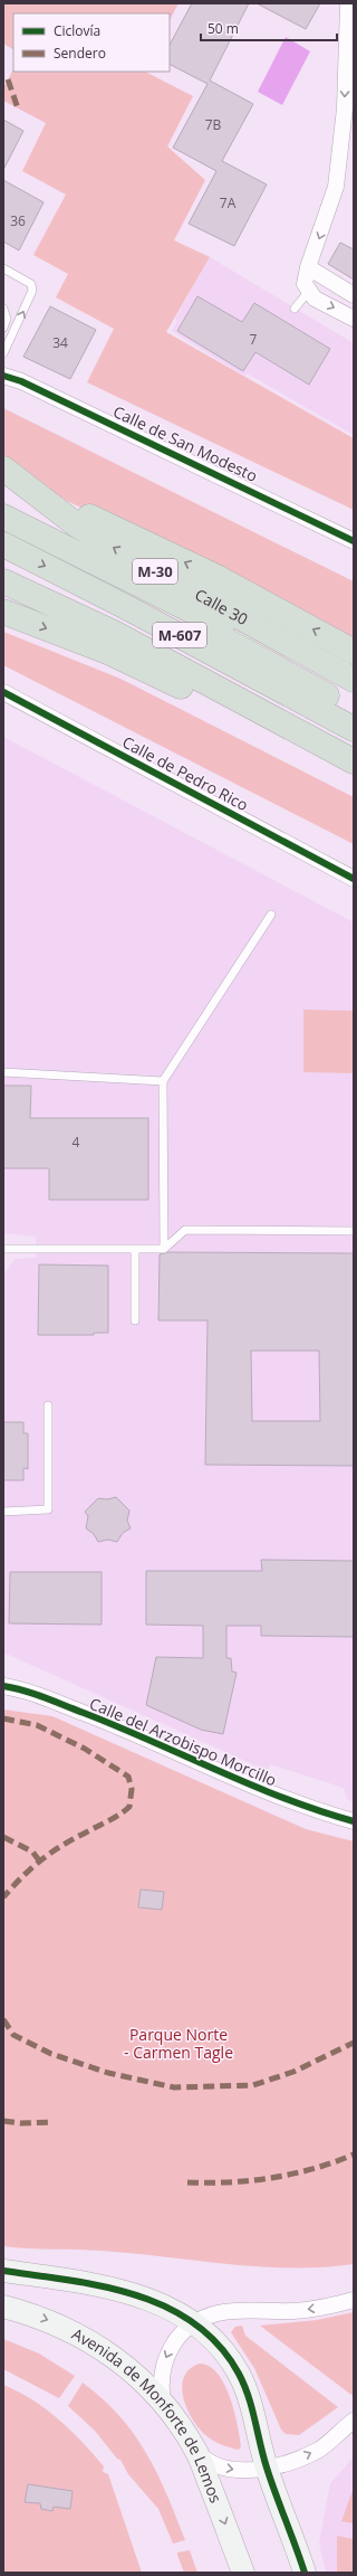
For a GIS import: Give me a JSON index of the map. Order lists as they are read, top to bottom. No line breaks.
{"streets":{"highway":["M-30","Calle 30","M-607"],"street":["Calle de San Modesto","Calle de Pedro Rico","Calle del Arzobispo Morcillo","Avenida de Monforte de Lemos"]},"parks":["Parque Norte - Carmen Tagle"],"house_numbers":["7B","7A","36","7","34","4"],"legend":["Ciclovía","Sendero"],"scale_bar":"50 m"}
